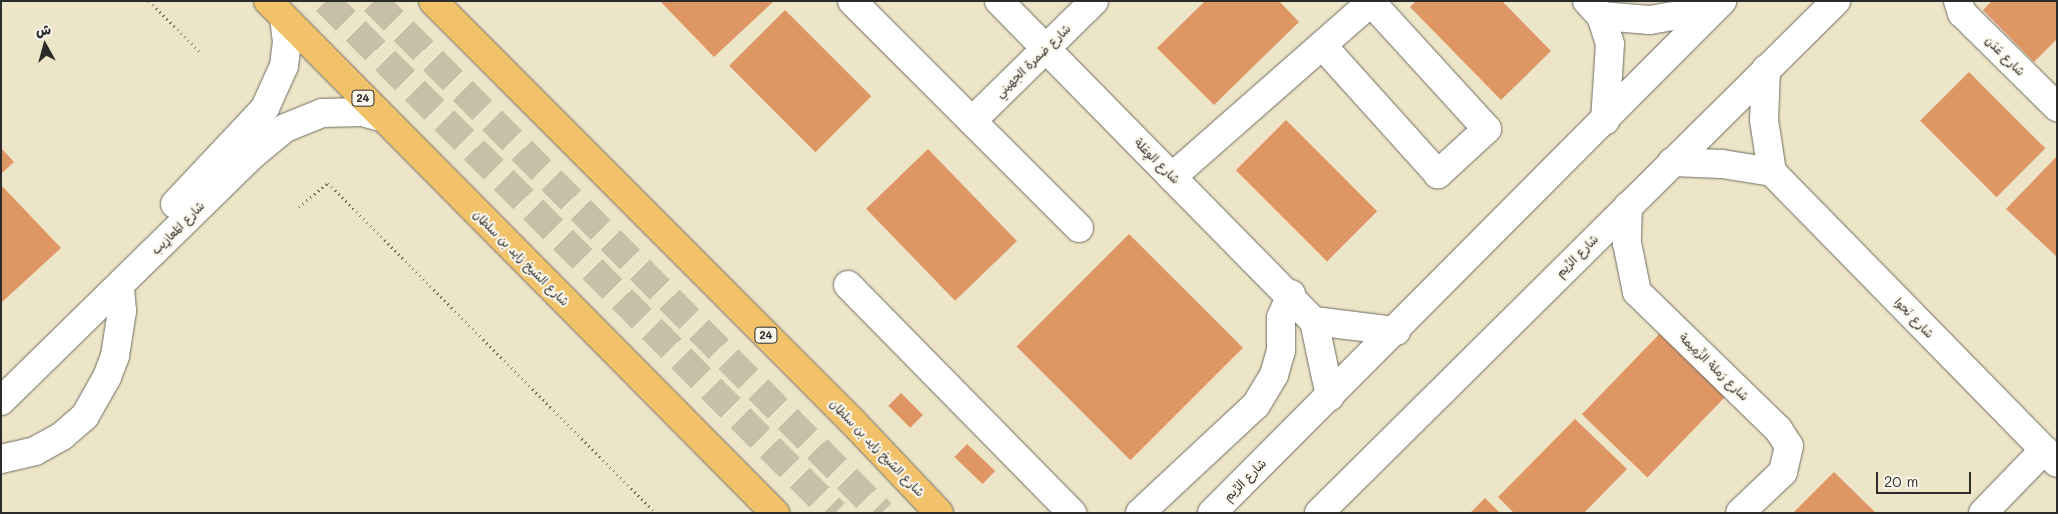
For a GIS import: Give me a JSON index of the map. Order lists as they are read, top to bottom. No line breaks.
{"streets":{"main road":["24","شارع الشيخ زايد بن سلطان"],"street":["شارع عَدَن","شارع ضمرة الجهيني","شارع الوِعَلة","شارع المَعازِيب","شارع الرِّيم","شارع نَحوا","شارع رَملة الزِّمِيمة"]},"crossings":[["شارع ضمرة الجهيني","شارع الوِعَلة"],["شارع الوِعَلة","شارع الرِّيم"],["شارع المَعازِيب","شارع الشيخ زايد بن سلطان"],["شارع الرِّيم","شارع رَملة الزِّمِيمة"]],"scale_bar":"20 m","north":"top"}
